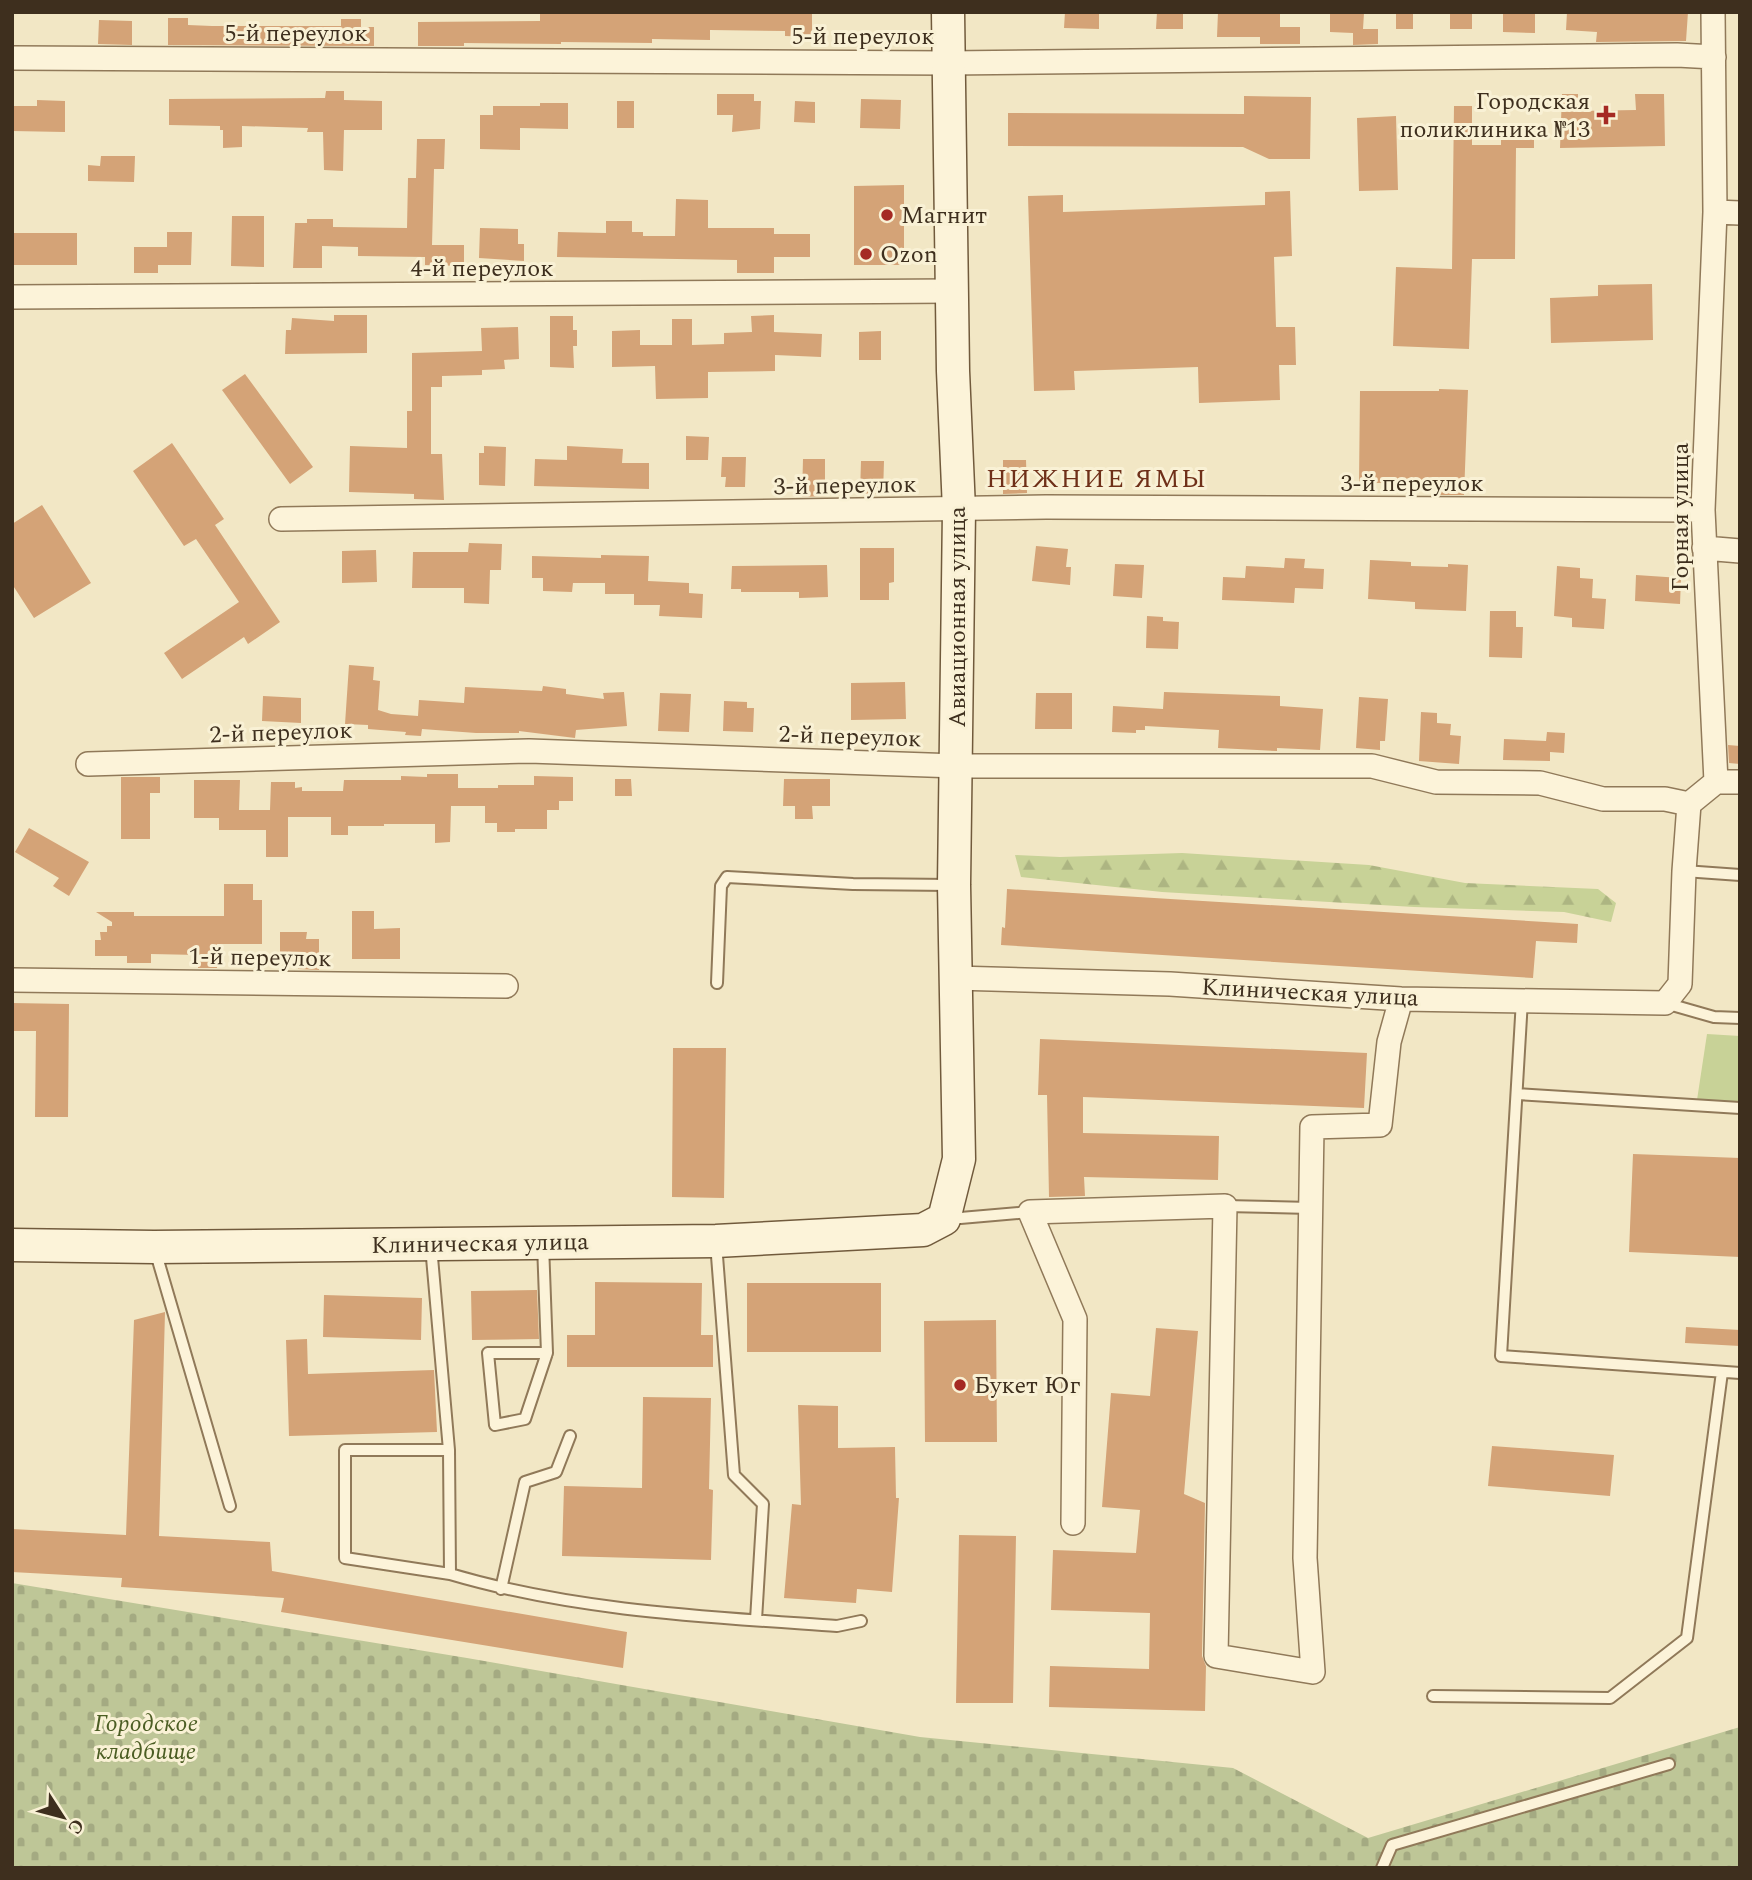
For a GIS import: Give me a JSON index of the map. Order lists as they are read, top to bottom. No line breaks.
{"streets":{"main road":["Авиационная улица","Клиническая улица"],"street":["5-й переулок","4-й переулок","3-й переулок","Горная улица","2-й переулок","1-й переулок"]},"crossings":[["5-й переулок","Горная улица"],["5-й переулок","Авиационная улица"],["4-й переулок","Авиационная улица"],["3-й переулок","Горная улица"],["3-й переулок","Авиационная улица"],["Авиационная улица","2-й переулок"],["Авиационная улица","Клиническая улица"]],"districts":["НИЖНИЕ ЯМЫ"],"parks":["Городское кладбище"],"places":{"health":["Городская поликлиника №13"],"other":["Магнит","Ozon","Букет Юг"]},"north":"bottom right"}
